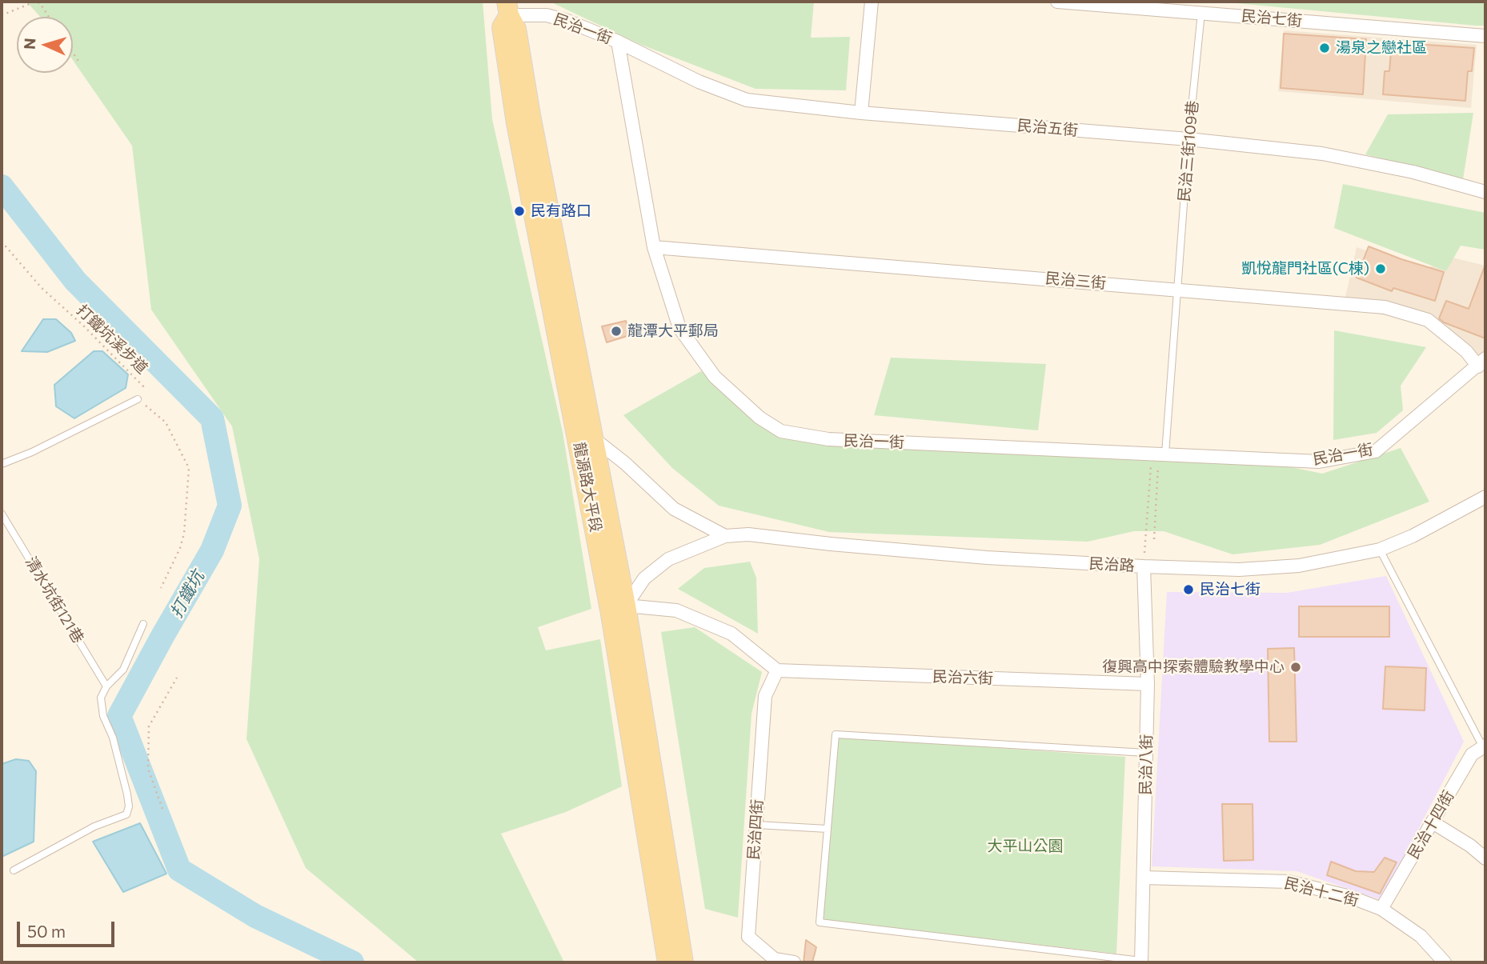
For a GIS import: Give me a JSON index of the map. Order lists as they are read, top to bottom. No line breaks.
{"streets":{"main road":["龍源路大平段"],"street":["民治七街","民治一街","民治五街","民治三街","民治路","民治六街","民治八街","民治十四街","民治四街","民治十二街"],"lane":["民治三街109巷","清水坑街121巷"],"path":["打鐵坑溪步道"]},"crossings":[["民治七街","民治三街109巷"],["民治一街","民治五街"],["民治一街","民治三街109巷"],["民治一街","民治三街"],["民治一街","龍源路大平段"],["民治五街","民治三街109巷"],["民治三街109巷","民治三街"],["民治路","民治八街"],["民治六街","民治八街"],["民治六街","民治四街"],["民治八街","民治十二街"],["民治十四街","民治十二街"]],"water":["打鐵坑"],"parks":["大平山公園"],"places":["湯泉之戀社區","民有路口","凱悅龍門社區(C棟)","龍潭大平郵局","民治七街","復興高中探索體驗教學中心"],"scale_bar":"50 m","north":"left"}
